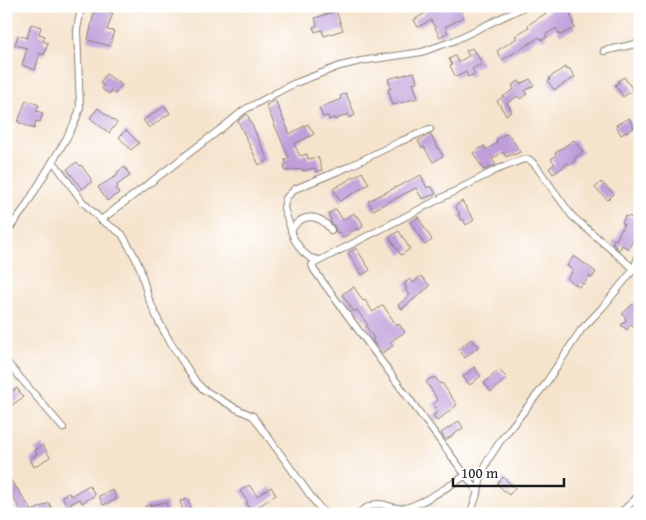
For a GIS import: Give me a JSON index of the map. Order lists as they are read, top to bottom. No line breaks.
{"scale_bar":"100 m"}
